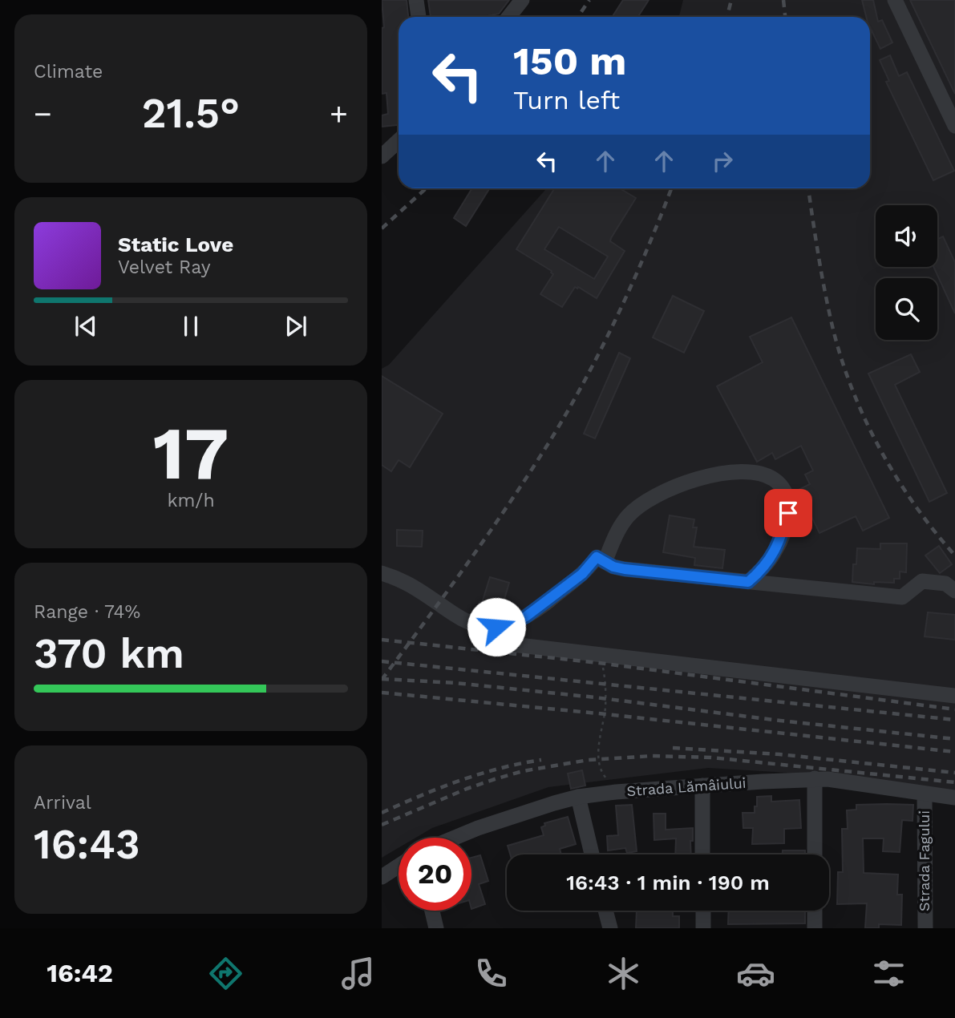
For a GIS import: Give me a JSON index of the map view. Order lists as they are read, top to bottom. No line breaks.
{"streets":{"street":["Strada Lămâiului","Strada Fagului"]},"crossings":[["Strada Lămâiului","Strada Fagului"]],"page":{"tile":["Climate",["17","km/h"],["Range · 74%","370 km"],["Arrival","16:43"]],"turn":["150 m","Turn left"],"heat":["−","21.5°","+"],"song":["Static Love","Velvet Ray"],"limit":"20","trip":"16:43 · 1 min · 190 m","tabs":"16:42"}}
